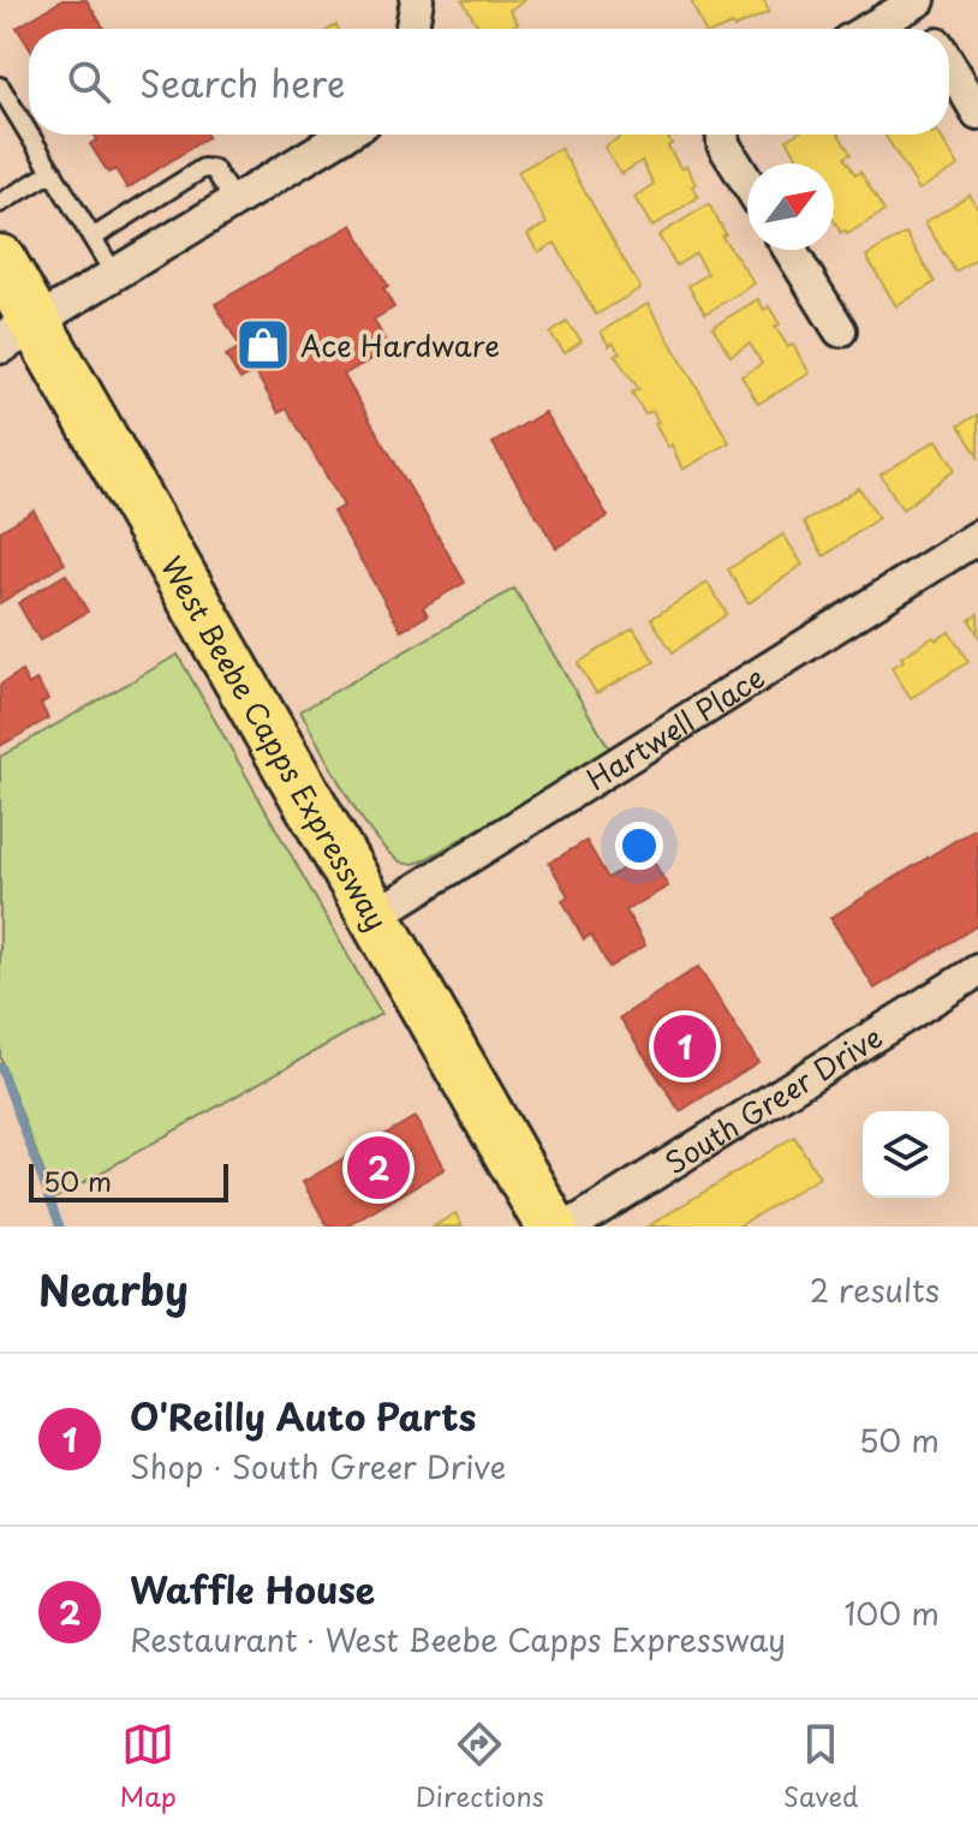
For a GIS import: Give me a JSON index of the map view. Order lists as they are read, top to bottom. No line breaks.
{"streets":{"main road":["West Beebe Capps Expressway"],"street":["Hartwell Place","South Greer Drive"]},"crossings":[["Hartwell Place","West Beebe Capps Expressway"]],"places":{"shop":["Ace Hardware"]},"scale_bar":"50 m","north":"top right","page":{"search":"Search here","pins":["1","2"],"scale":"50 m","heading":["Nearby","2 results"],"list":[{"mark":"1","name":"O'Reilly Auto Parts","note":"Shop · South Greer Drive","value":"50 m"},{"mark":"2","name":"Waffle House","note":"Restaurant · West Beebe Capps Expressway","value":"100 m"}],"nav":["Map","Directions","Saved"]}}
